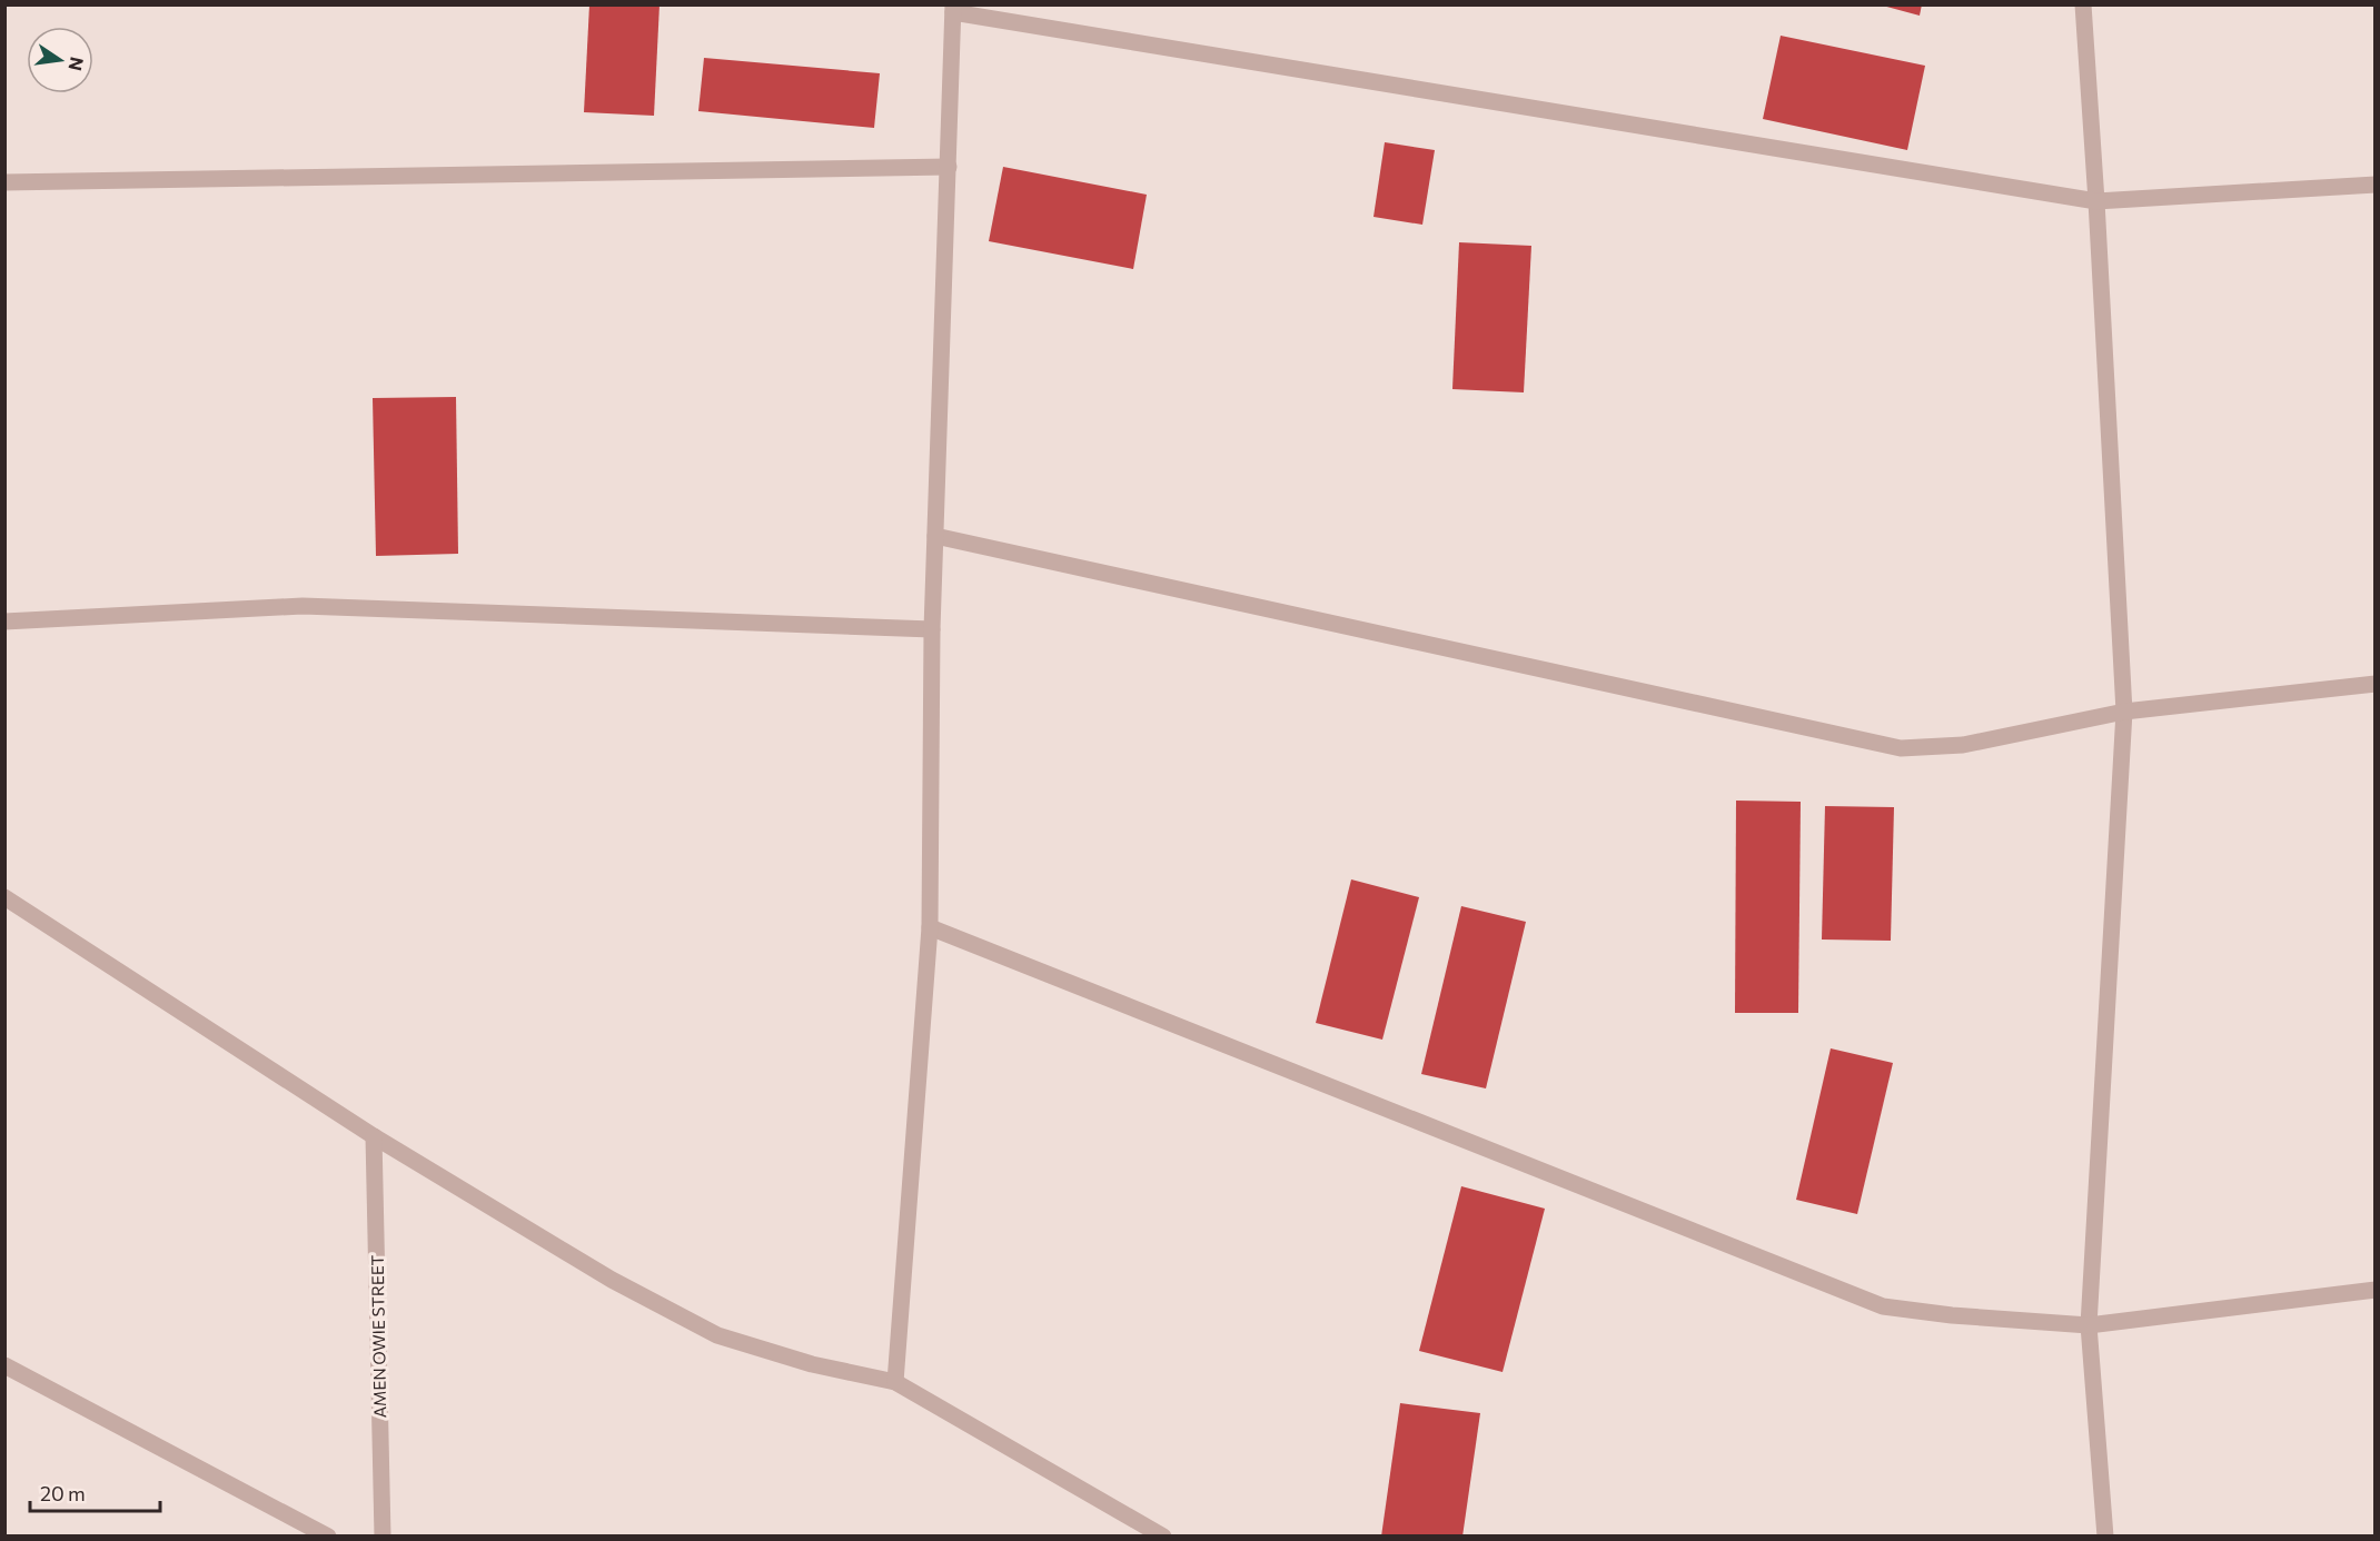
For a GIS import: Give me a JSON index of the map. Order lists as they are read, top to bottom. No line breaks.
{"streets":{"street":["AMEN OWIE STREET"]},"scale_bar":"20 m","north":"right"}
